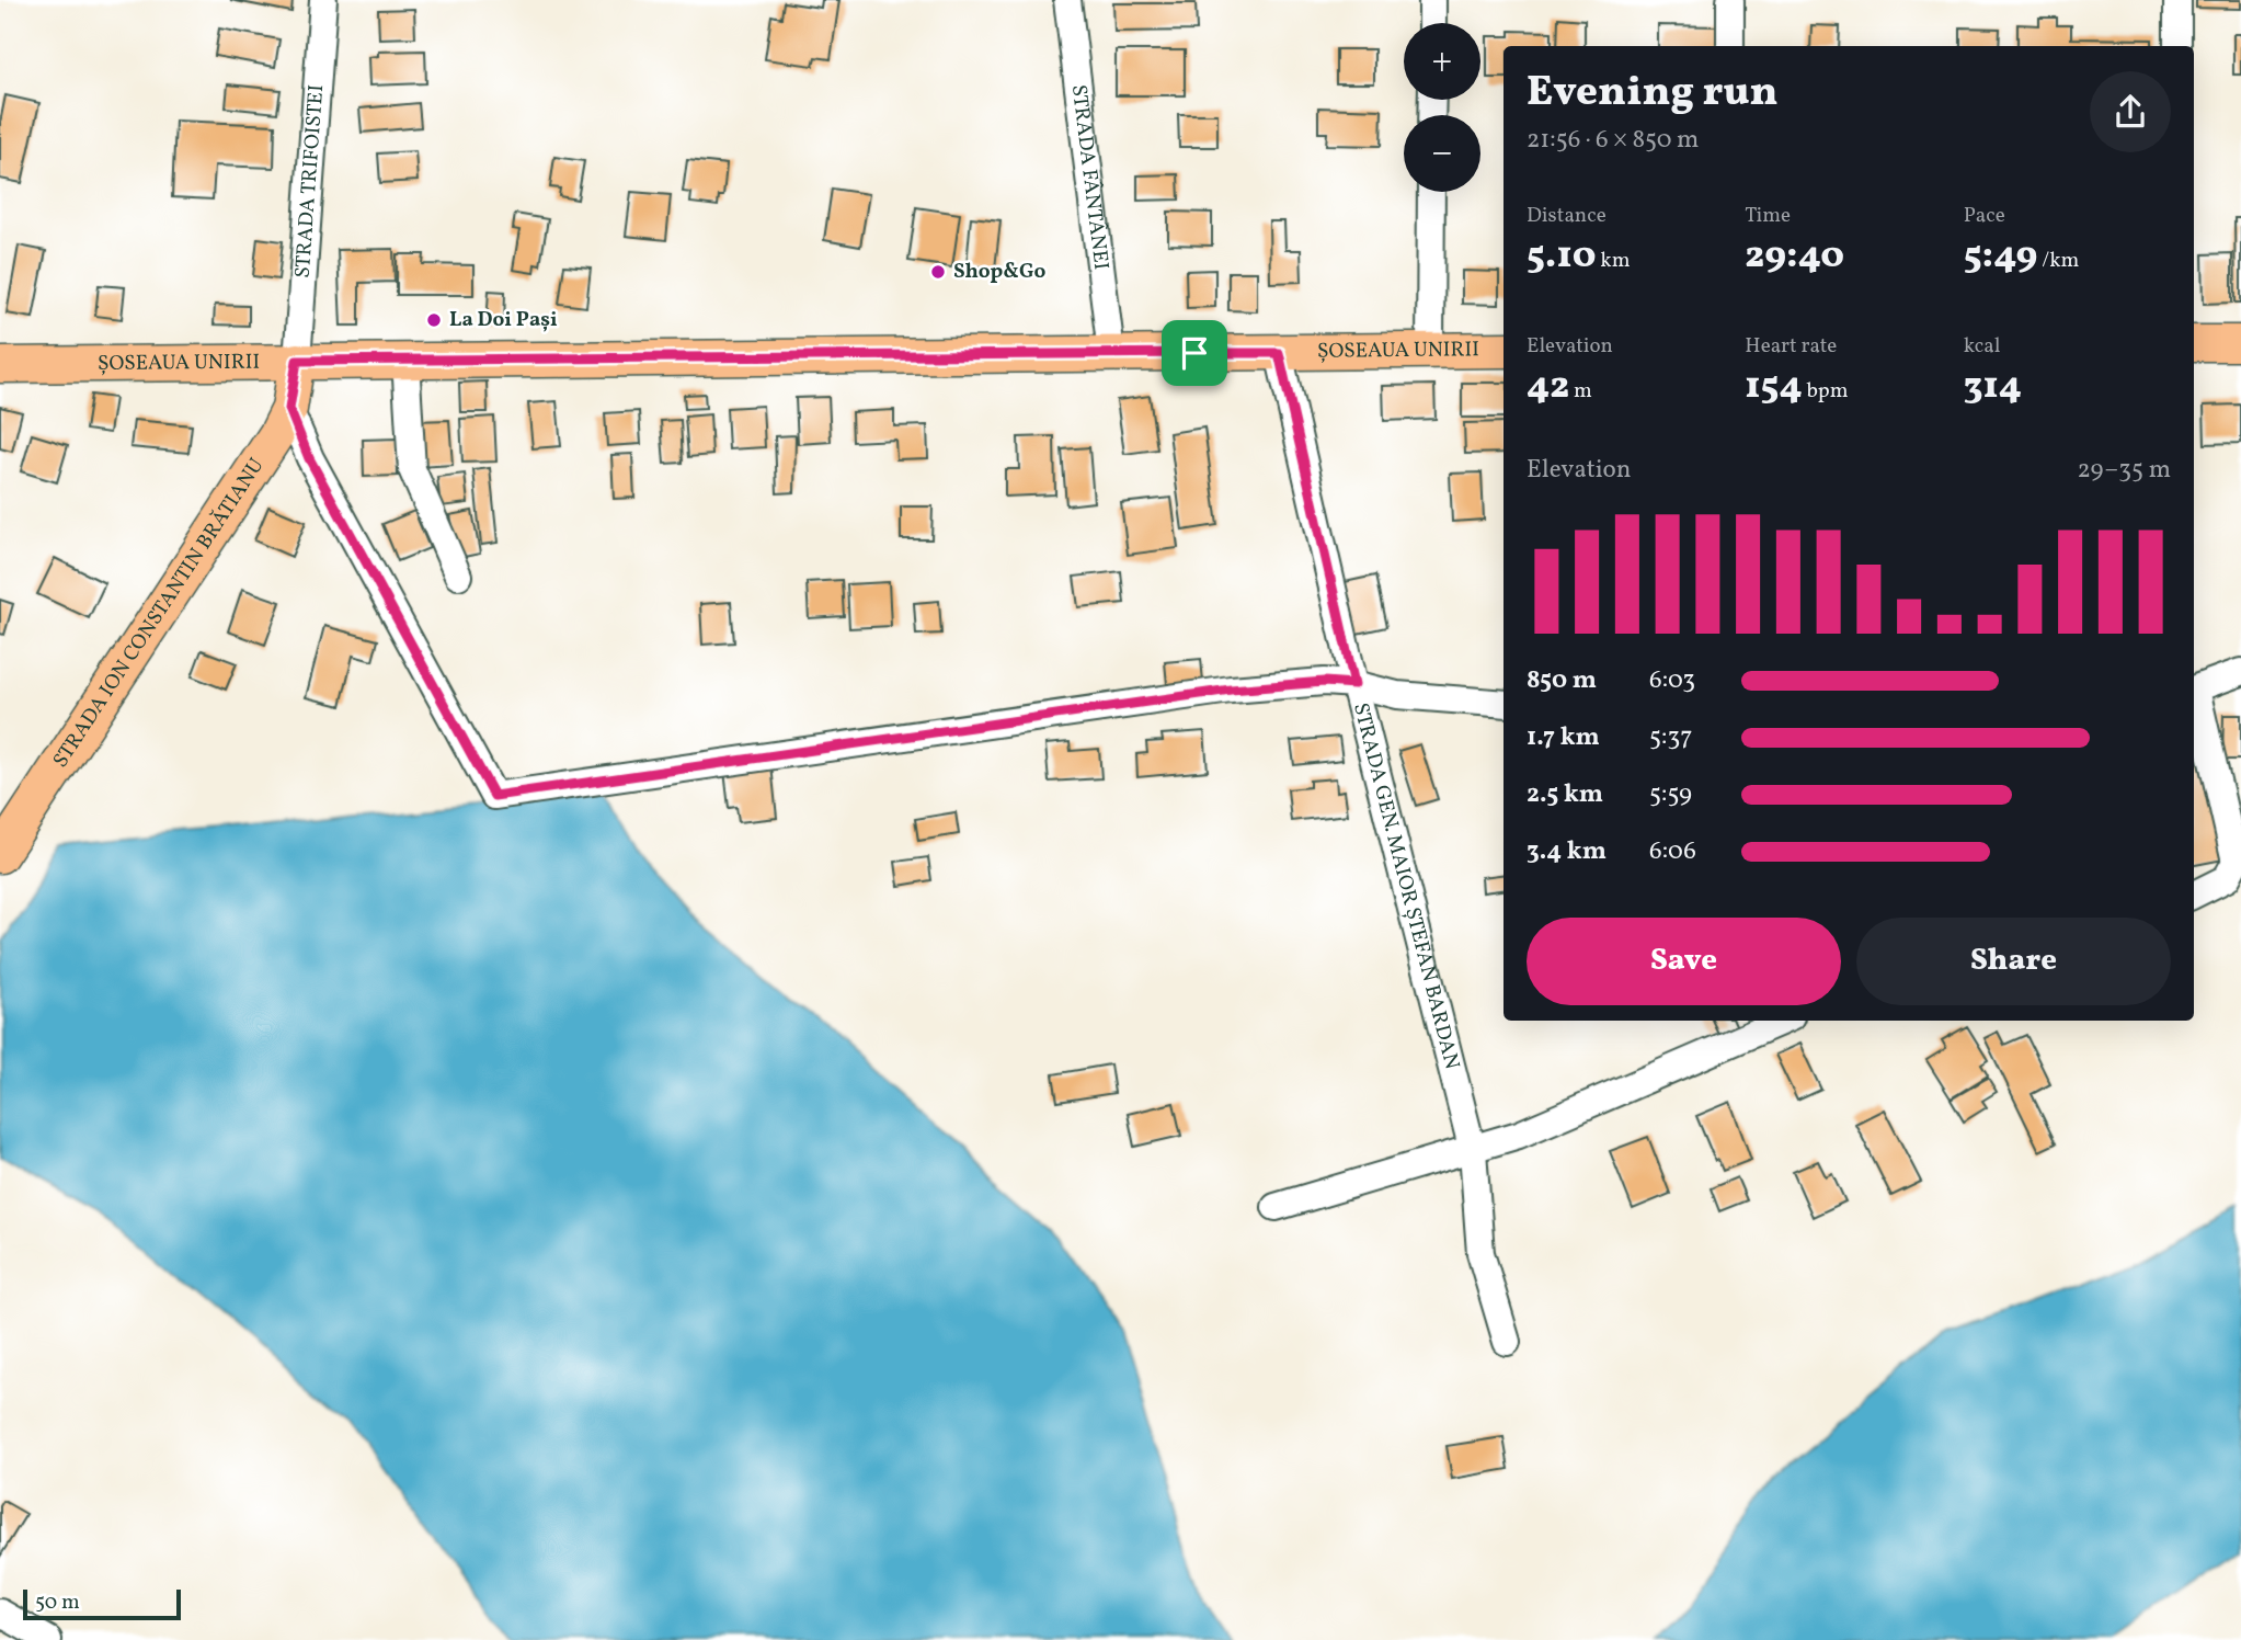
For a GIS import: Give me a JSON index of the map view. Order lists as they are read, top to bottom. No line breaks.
{"streets":{"main road":["ȘOSEAUA UNIRII","STRADA ION CONSTANTIN BRĂTIANU"],"street":["STRADA FÂNTÂNEI","STRADA TRIFOISTEI","STRADA GEN. MAIOR ȘTEFAN BARDAN"]},"crossings":[["STRADA FÂNTÂNEI","ȘOSEAUA UNIRII"],["STRADA TRIFOISTEI","ȘOSEAUA UNIRII"],["STRADA TRIFOISTEI","STRADA ION CONSTANTIN BRĂTIANU"],["ȘOSEAUA UNIRII","STRADA ION CONSTANTIN BRĂTIANU"],["ȘOSEAUA UNIRII","STRADA GEN. MAIOR ȘTEFAN BARDAN"]],"places":["Shop&Go","La Doi Pași"],"scale_bar":"50 m","page":{"map_buttons":["+","−"],"heading":["Evening run","21:56 · 6 × 850 m"],"stats":[["Distance","5.10 km"],["Time","29:40"],["Pace","5:49 /km"],["Elevation","42 m"],["Heart rate","154 bpm"],["kcal","314"]],"chart":["Elevation","29–35 m"],"list":[{"name":"850 m","note":"6:03"},{"name":"1.7 km","note":"5:37"},{"name":"2.5 km","note":"5:59"},{"name":"3.4 km","note":"6:06"}],"buttons":["Save","Share"],"scale":"50 m"}}
